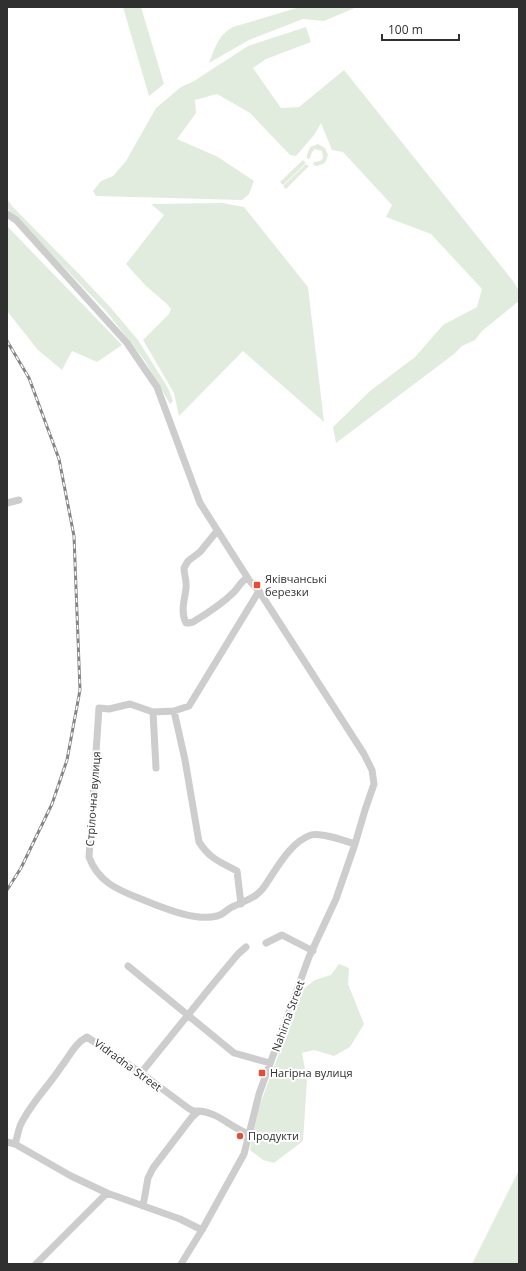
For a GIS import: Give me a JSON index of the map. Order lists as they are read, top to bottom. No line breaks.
{"streets":{"street":["Стрілочна вулиця","Nahirna Street","Vidradna Street"]},"crossings":[["Стрілочна вулиця","Nahirna Street"],["Nahirna Street","Vidradna Street"]],"places":{"transit":["Яківчанські березки","Нагірна вулиця"],"other":["Продукти"]},"scale_bar":"100 m"}
